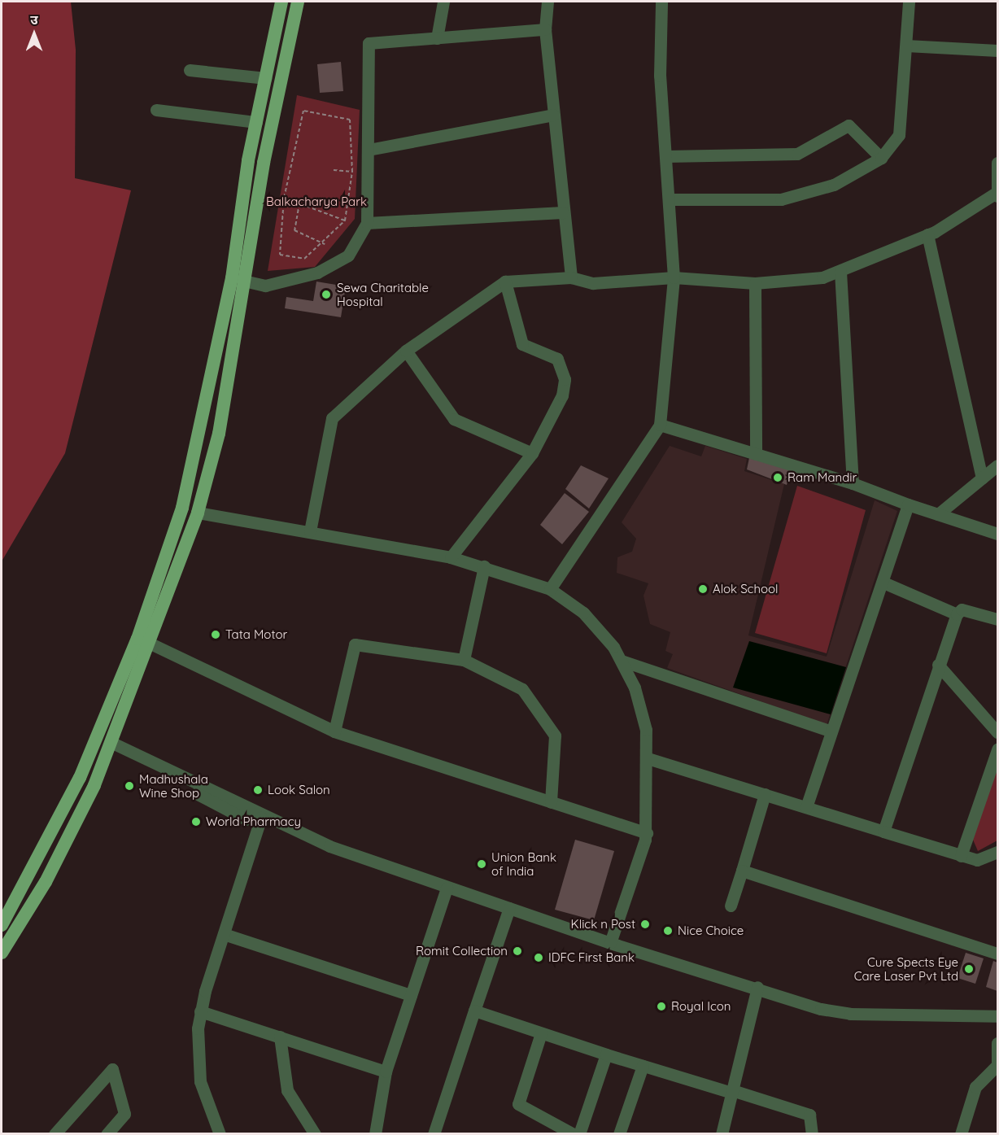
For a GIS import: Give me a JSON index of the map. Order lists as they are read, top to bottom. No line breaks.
{"parks":["Balkacharya Park"],"places":["Sewa Charitable Hospital","Ram Mandir","Alok School","Tata Motor","Madhushala Wine Shop","Look Salon","World Pharmacy","Union Bank of India","Klick n Post","Nice Choice","Romit Collection","IDFC First Bank","Cure Spects Eye Care Laser Pvt Ltd","Royal Icon"],"north":"top"}
